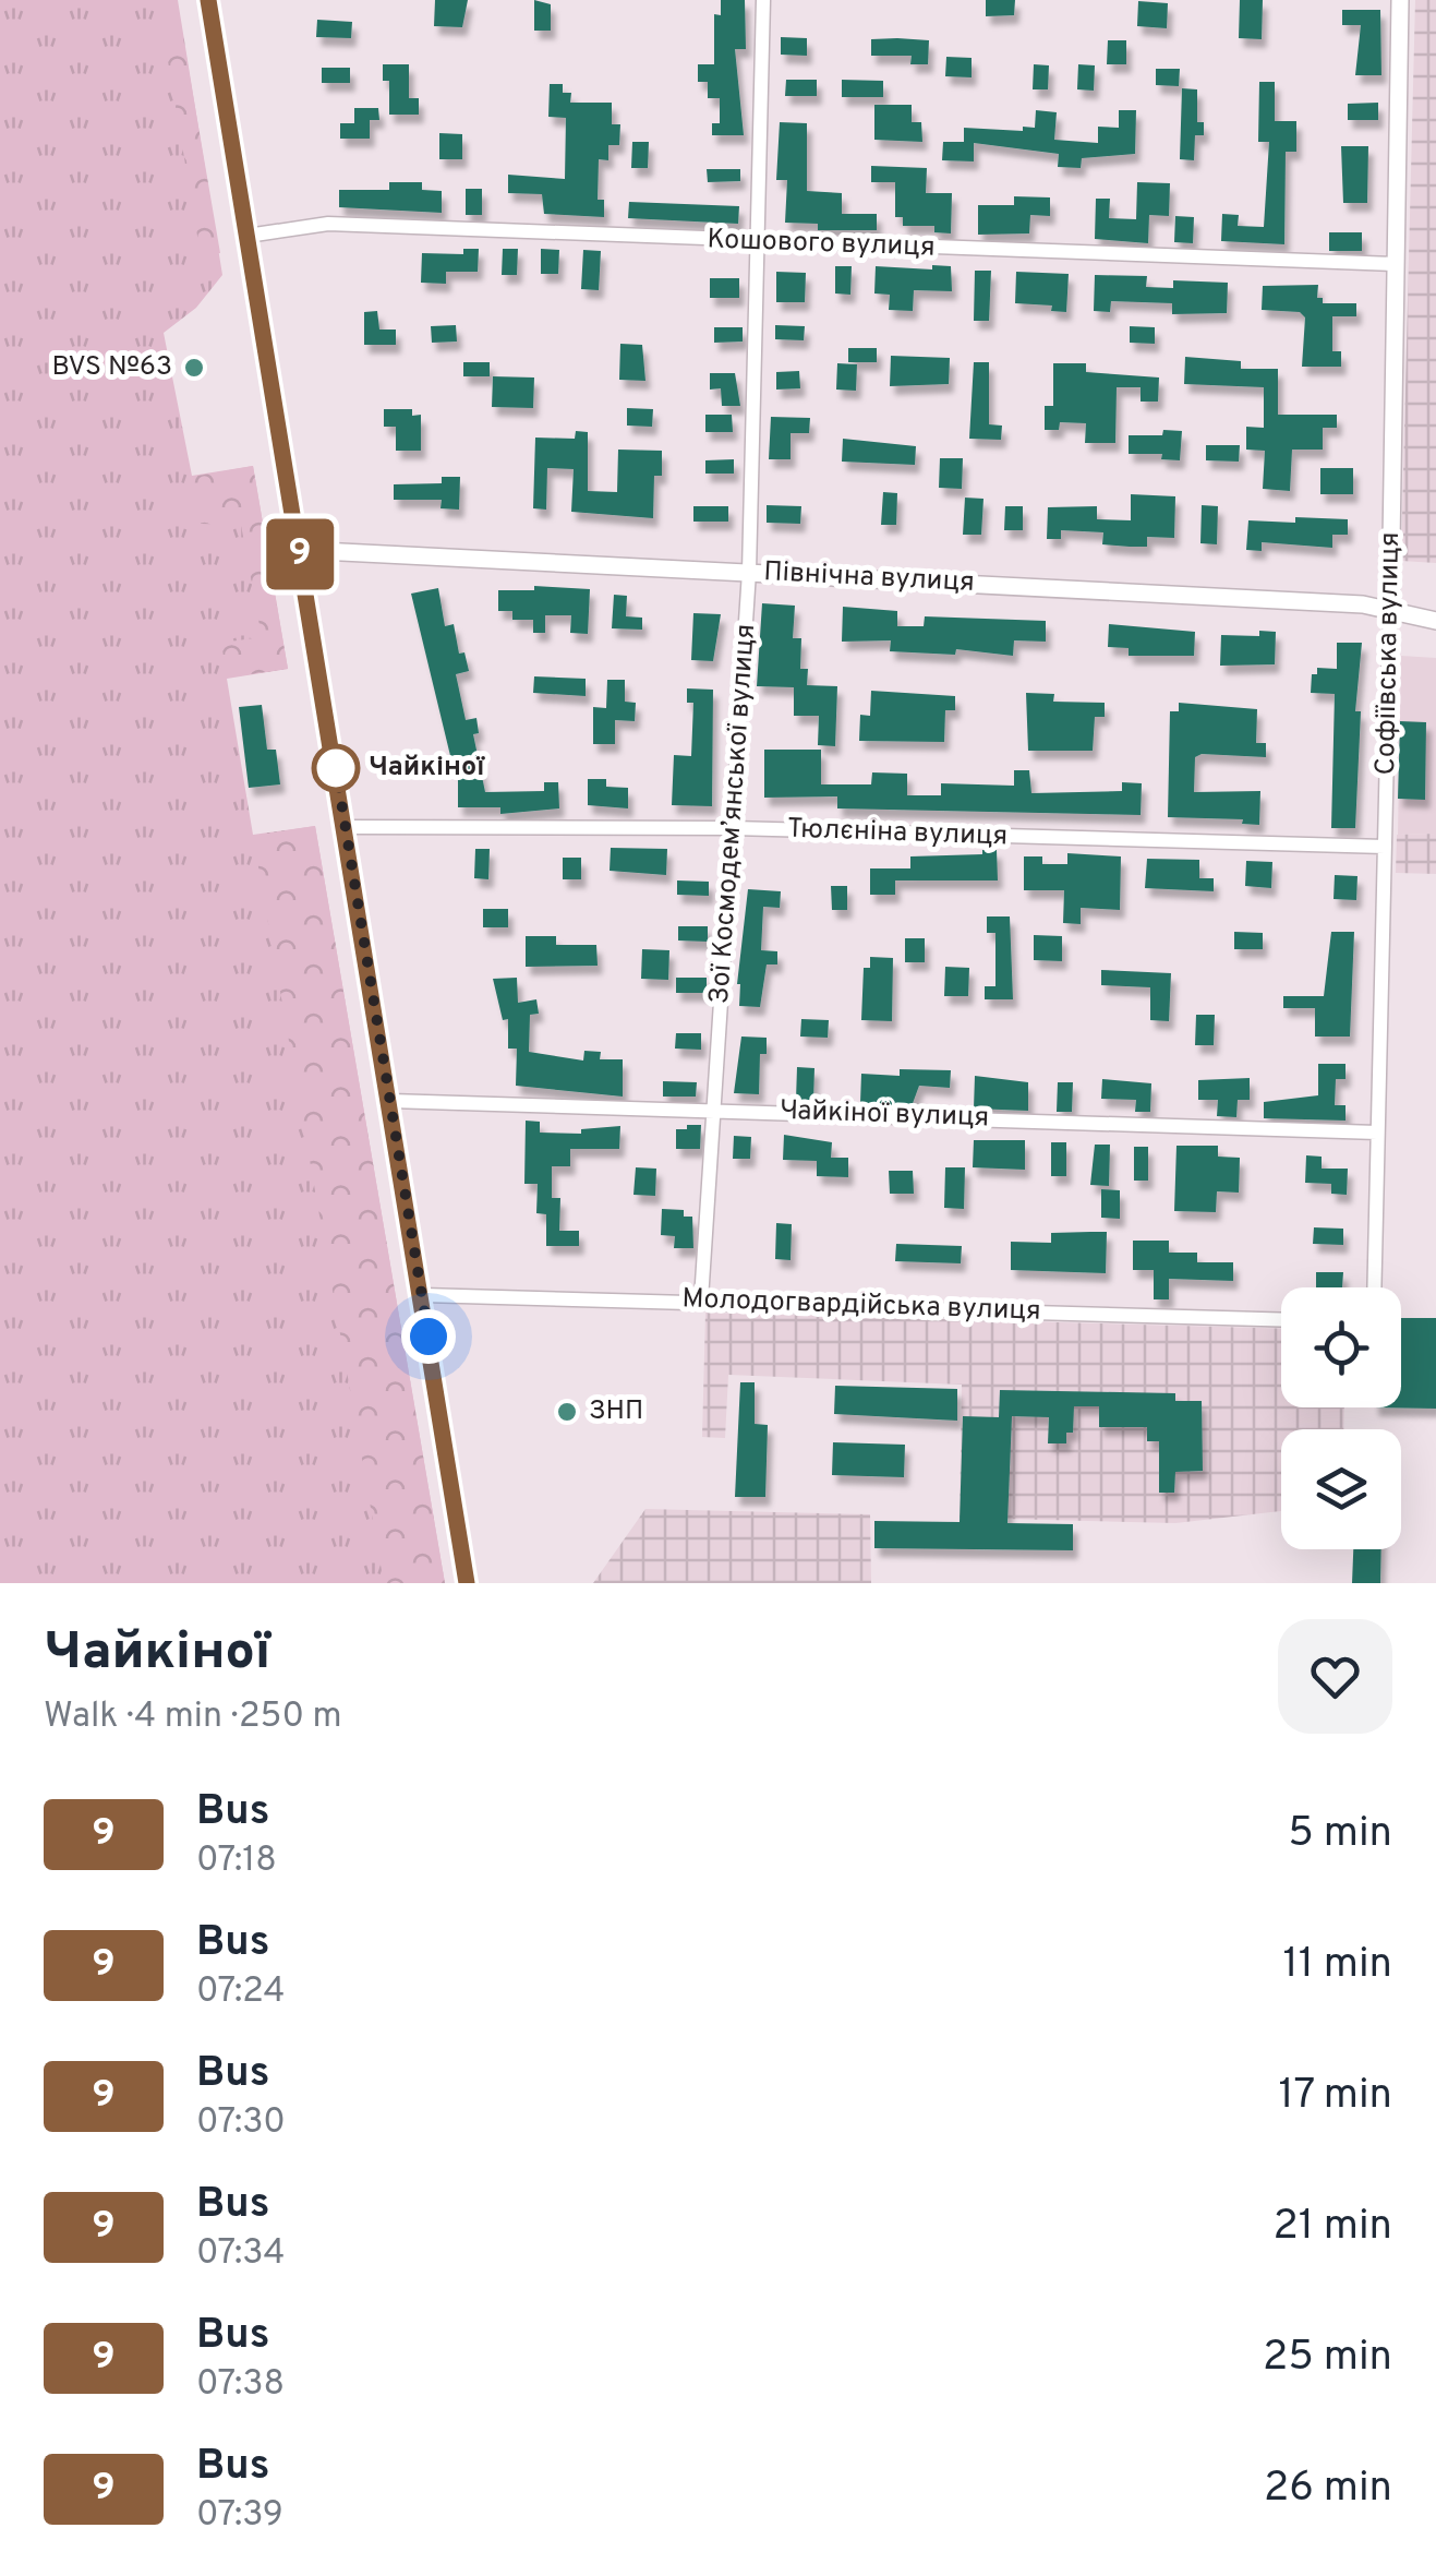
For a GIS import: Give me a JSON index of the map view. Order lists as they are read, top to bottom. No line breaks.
{"streets":{"street":["Кошового вулиця","Північна вулиця","Софіївська вулиця","Зої Космодем’янської вулиця","Тюлєніна вулиця","Чайкіної вулиця","Молодогвардійська вулиця"]},"crossings":[["Кошового вулиця","Софіївська вулиця"],["Кошового вулиця","Зої Космодем’янської вулиця"],["Північна вулиця","Софіївська вулиця"],["Північна вулиця","Зої Космодем’янської вулиця"],["Софіївська вулиця","Тюлєніна вулиця"],["Софіївська вулиця","Чайкіної вулиця"],["Зої Космодем’янської вулиця","Тюлєніна вулиця"],["Зої Космодем’янської вулиця","Чайкіної вулиця"],["Зої Космодем’янської вулиця","Молодогвардійська вулиця"]],"places":["BVS №63","Чайкіної","ЗНП"],"lines":["bus line 9"],"page":{"on_map":"9","heading":["Чайкіної","Walk · 4 min · 250 m"],"list":[{"mark":"9","name":"Bus","note":"07:18","value":"5 min"},{"mark":"9","name":"Bus","note":"07:24","value":"11 min"},{"mark":"9","name":"Bus","note":"07:30","value":"17 min"},{"mark":"9","name":"Bus","note":"07:34","value":"21 min"},{"mark":"9","name":"Bus","note":"07:38","value":"25 min"},{"mark":"9","name":"Bus","note":"07:39","value":"26 min"}]}}
